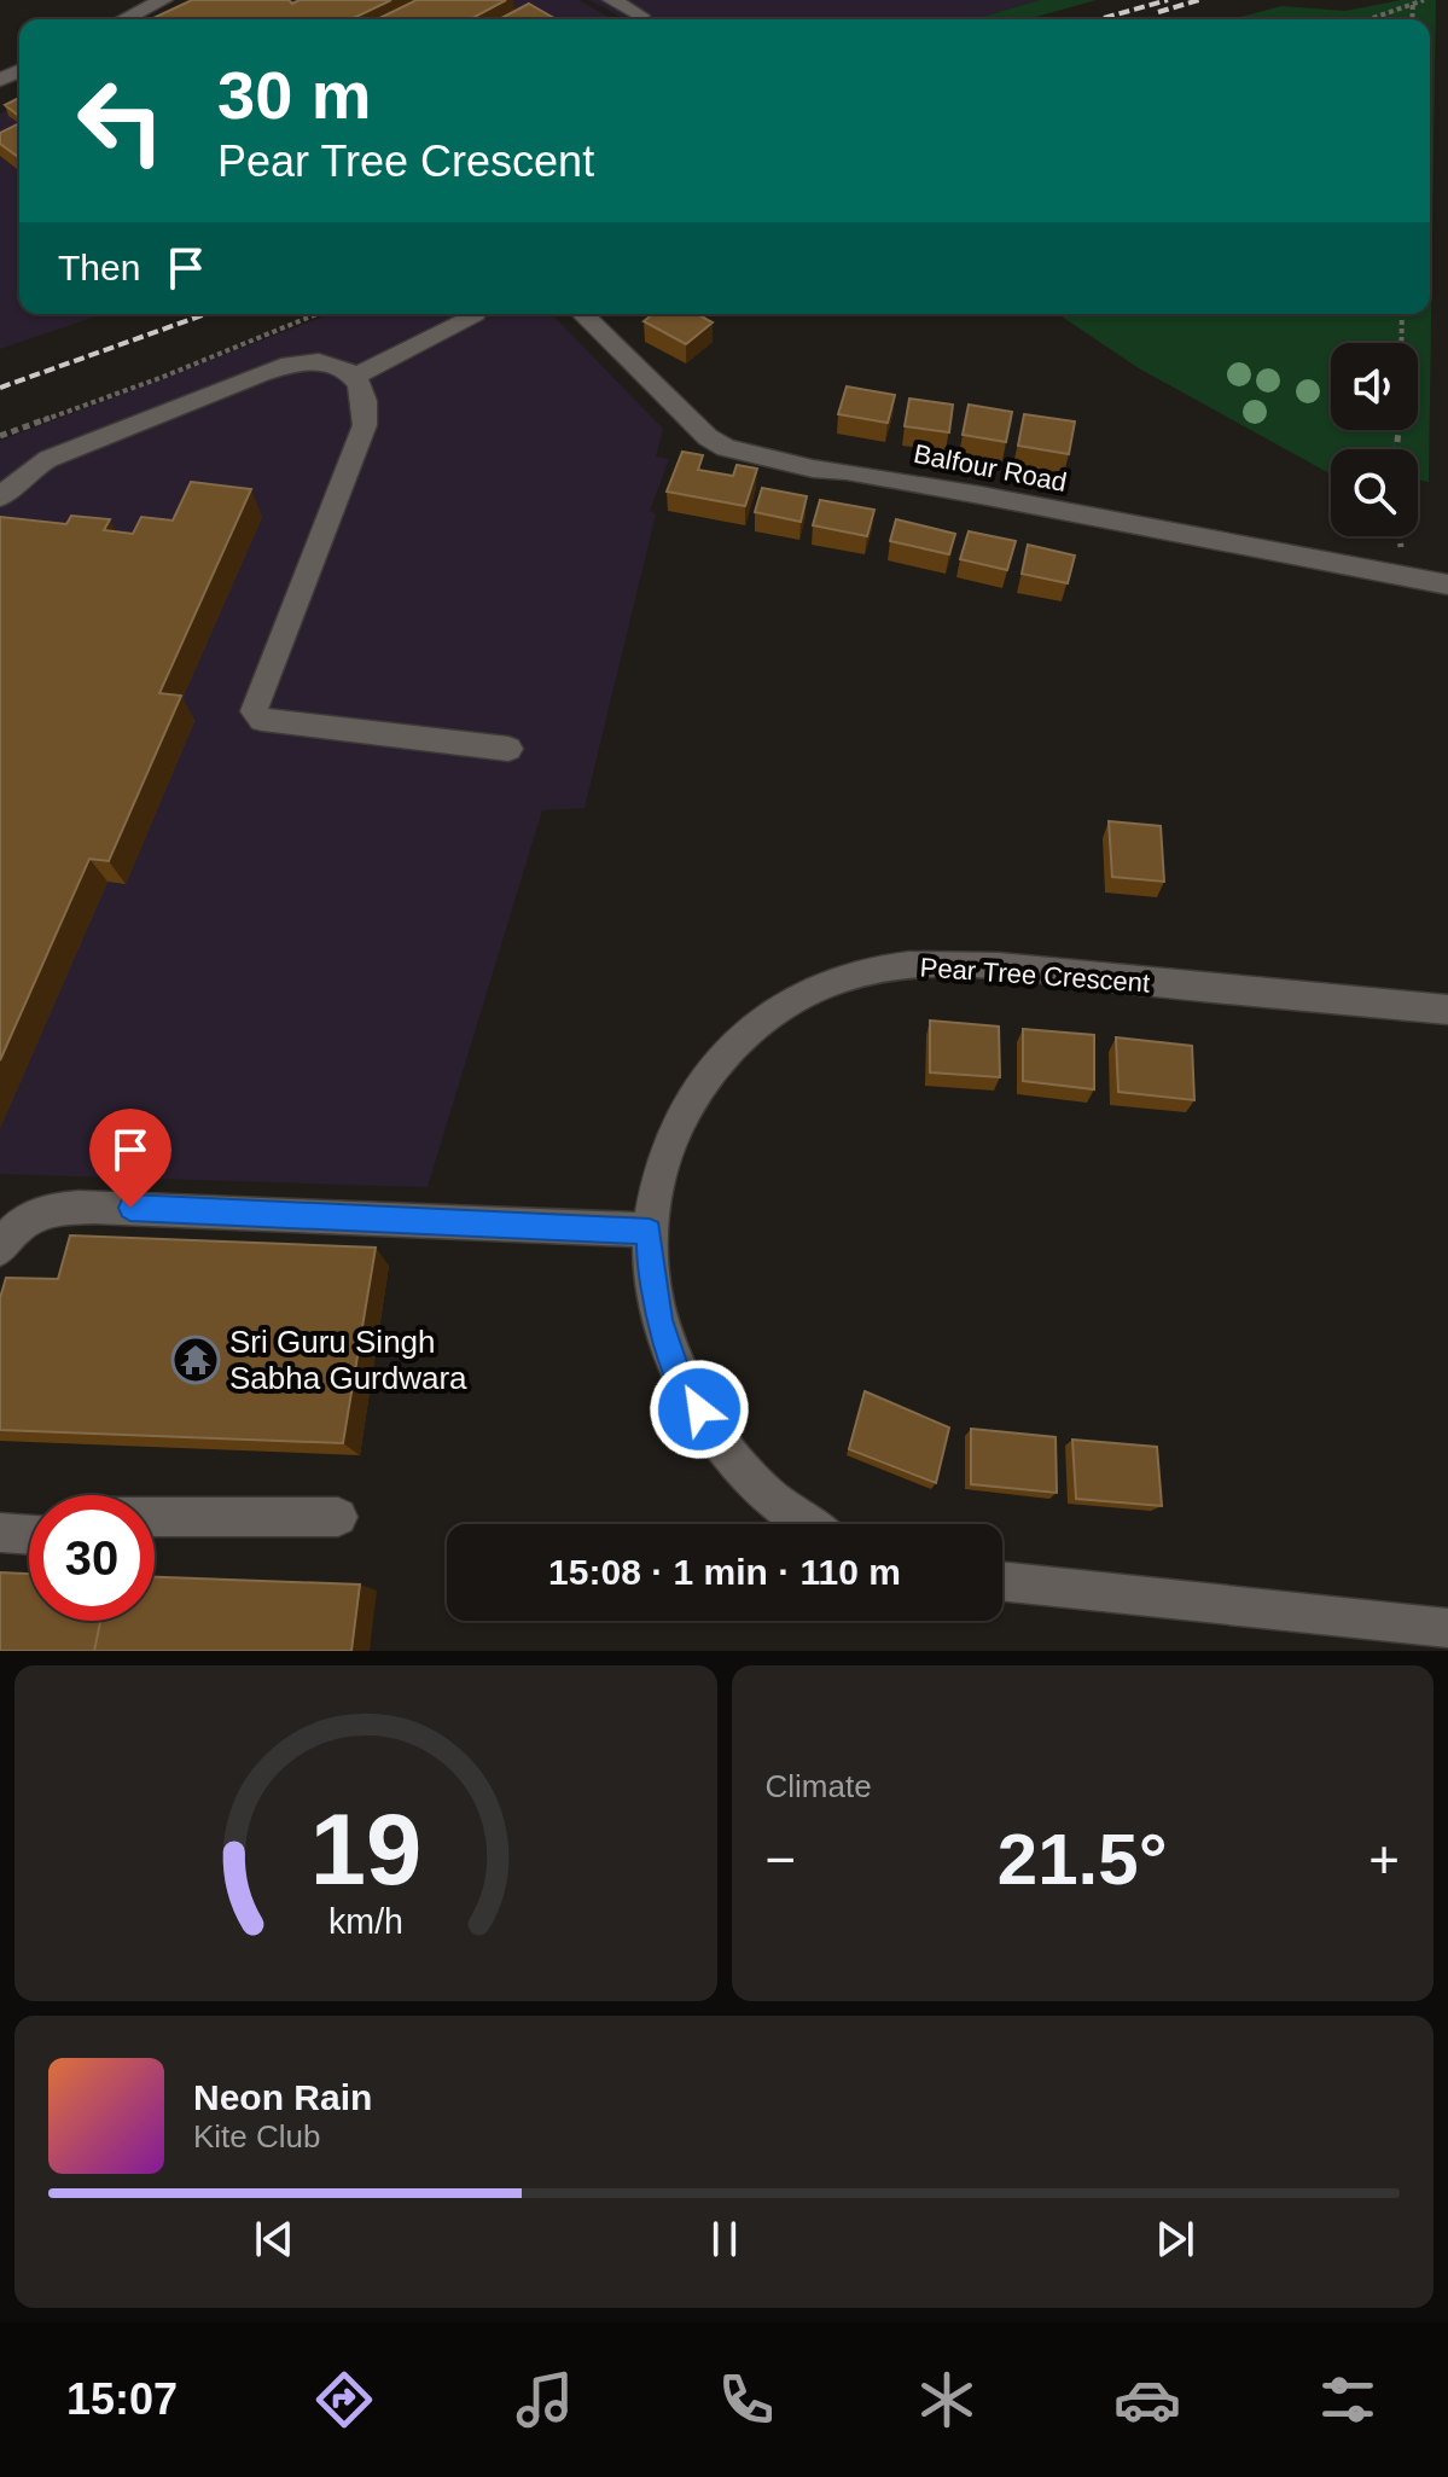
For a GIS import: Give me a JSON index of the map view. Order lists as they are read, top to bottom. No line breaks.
{"streets":{"street":["Balfour Road","Pear Tree Crescent"]},"places":{"temple":["Sri Guru Singh Sabha Gurdwara"]},"page":{"turn":["30 m","Pear Tree Crescent"],"then":"Then","limit":"30","trip":"15:08 · 1 min · 110 m","tile":"Climate","heat":["−","21.5°","+"],"song":["Neon Rain","Kite Club"],"tabs":"15:07","gauge":["19","km/h"]}}
